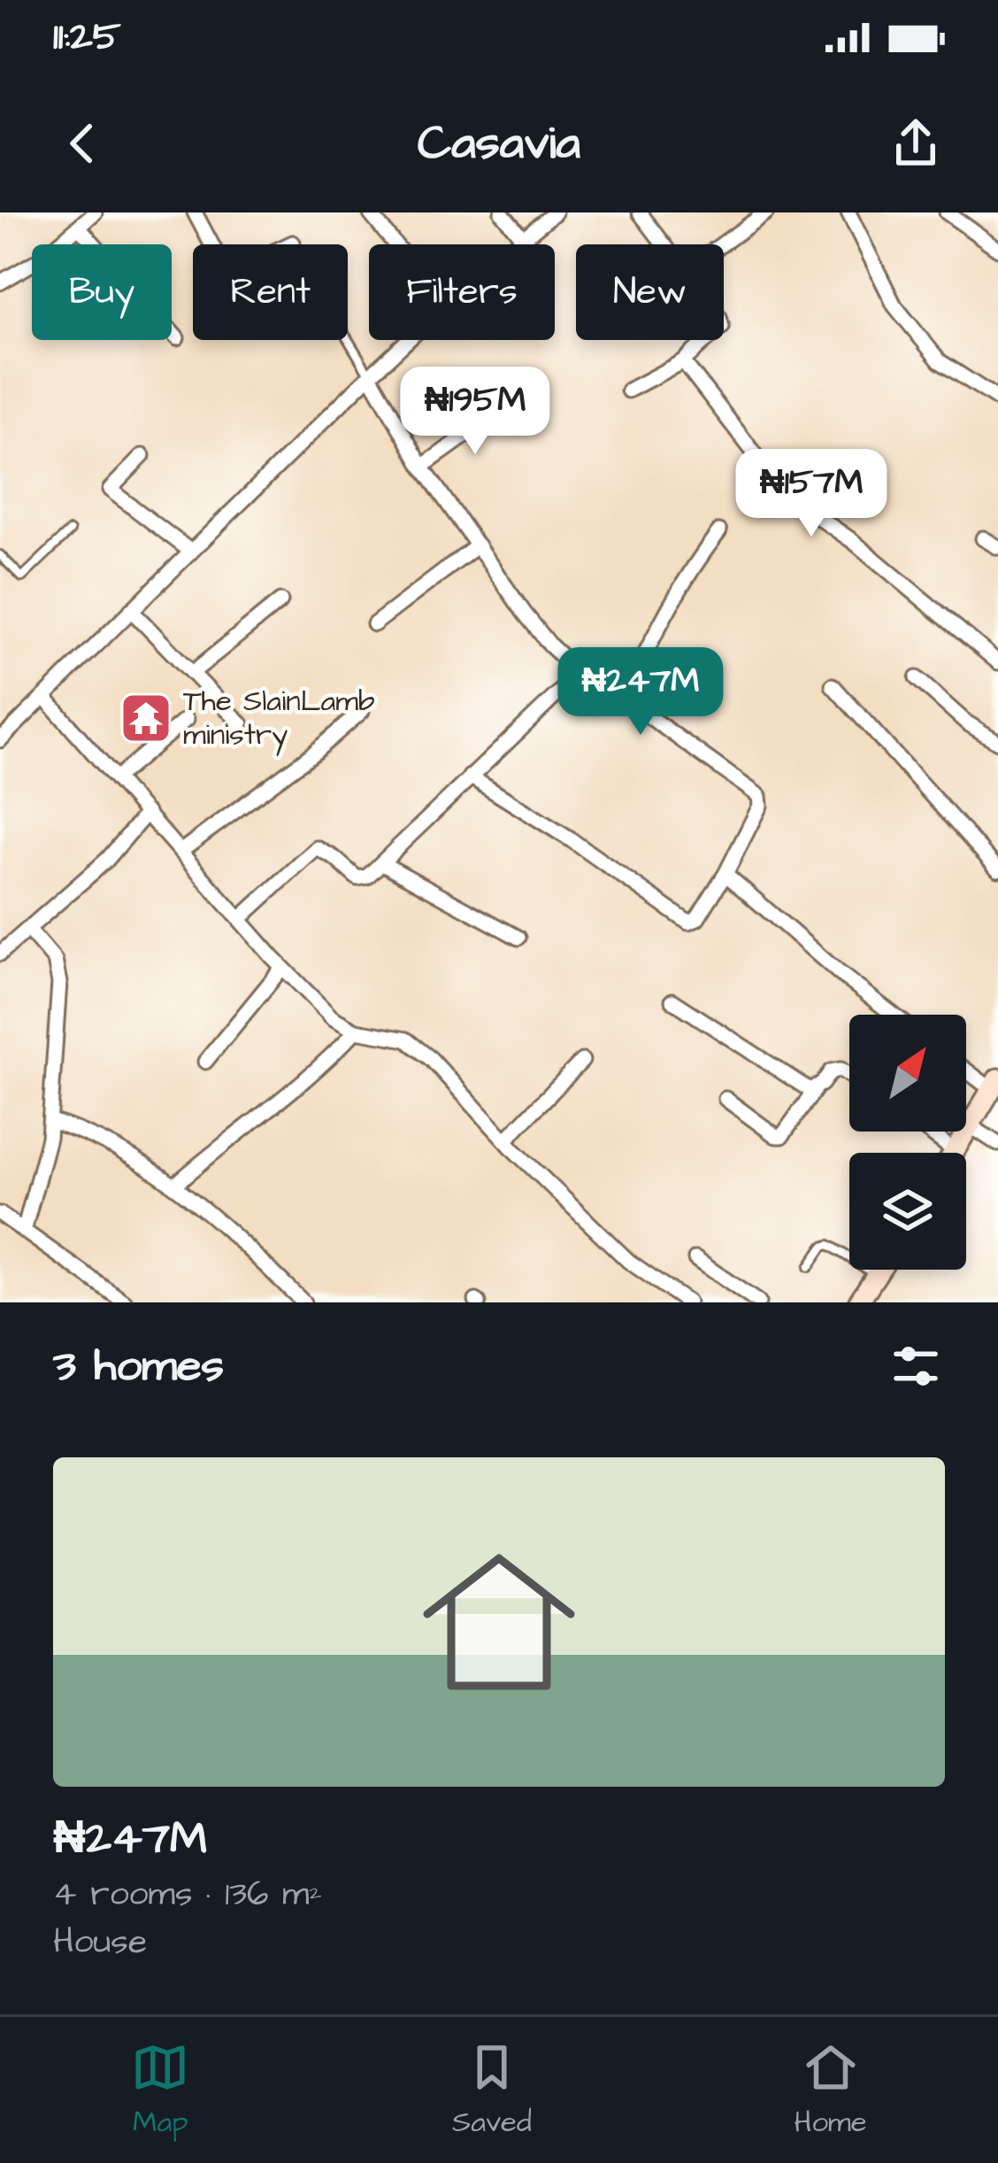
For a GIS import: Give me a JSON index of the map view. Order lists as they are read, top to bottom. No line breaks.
{"places":{"temple":["The SlainLamb ministry"]},"north":"top right","page":{"status":"11:25","header":"Casavia","chip":["Buy","Rent","Filters","New"],"price":["₦195M","₦157M","₦247M"],"heading":"3 homes","list":[{"name":"₦247M","note":"4 rooms · 136 m² · House"}],"tabs":["Map","Saved","Home"]}}
